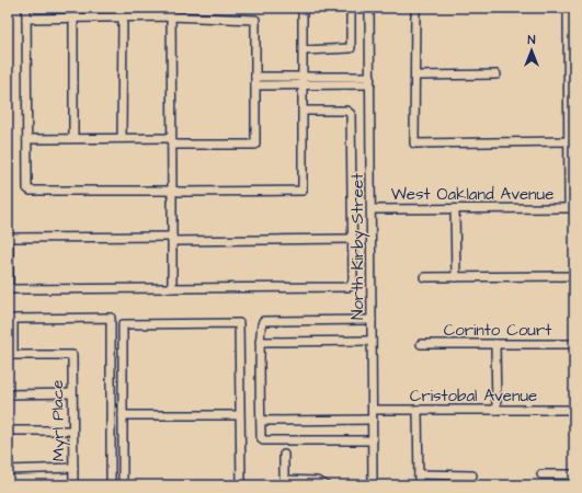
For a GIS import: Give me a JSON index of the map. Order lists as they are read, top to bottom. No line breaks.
{"streets":{"street":["West Oakland Avenue","North Kirby Street","Corinto Court","Cristobal Avenue","Myrl Place"]},"crossings":[["West Oakland Avenue","North Kirby Street"],["North Kirby Street","Cristobal Avenue"]],"north":"top"}
